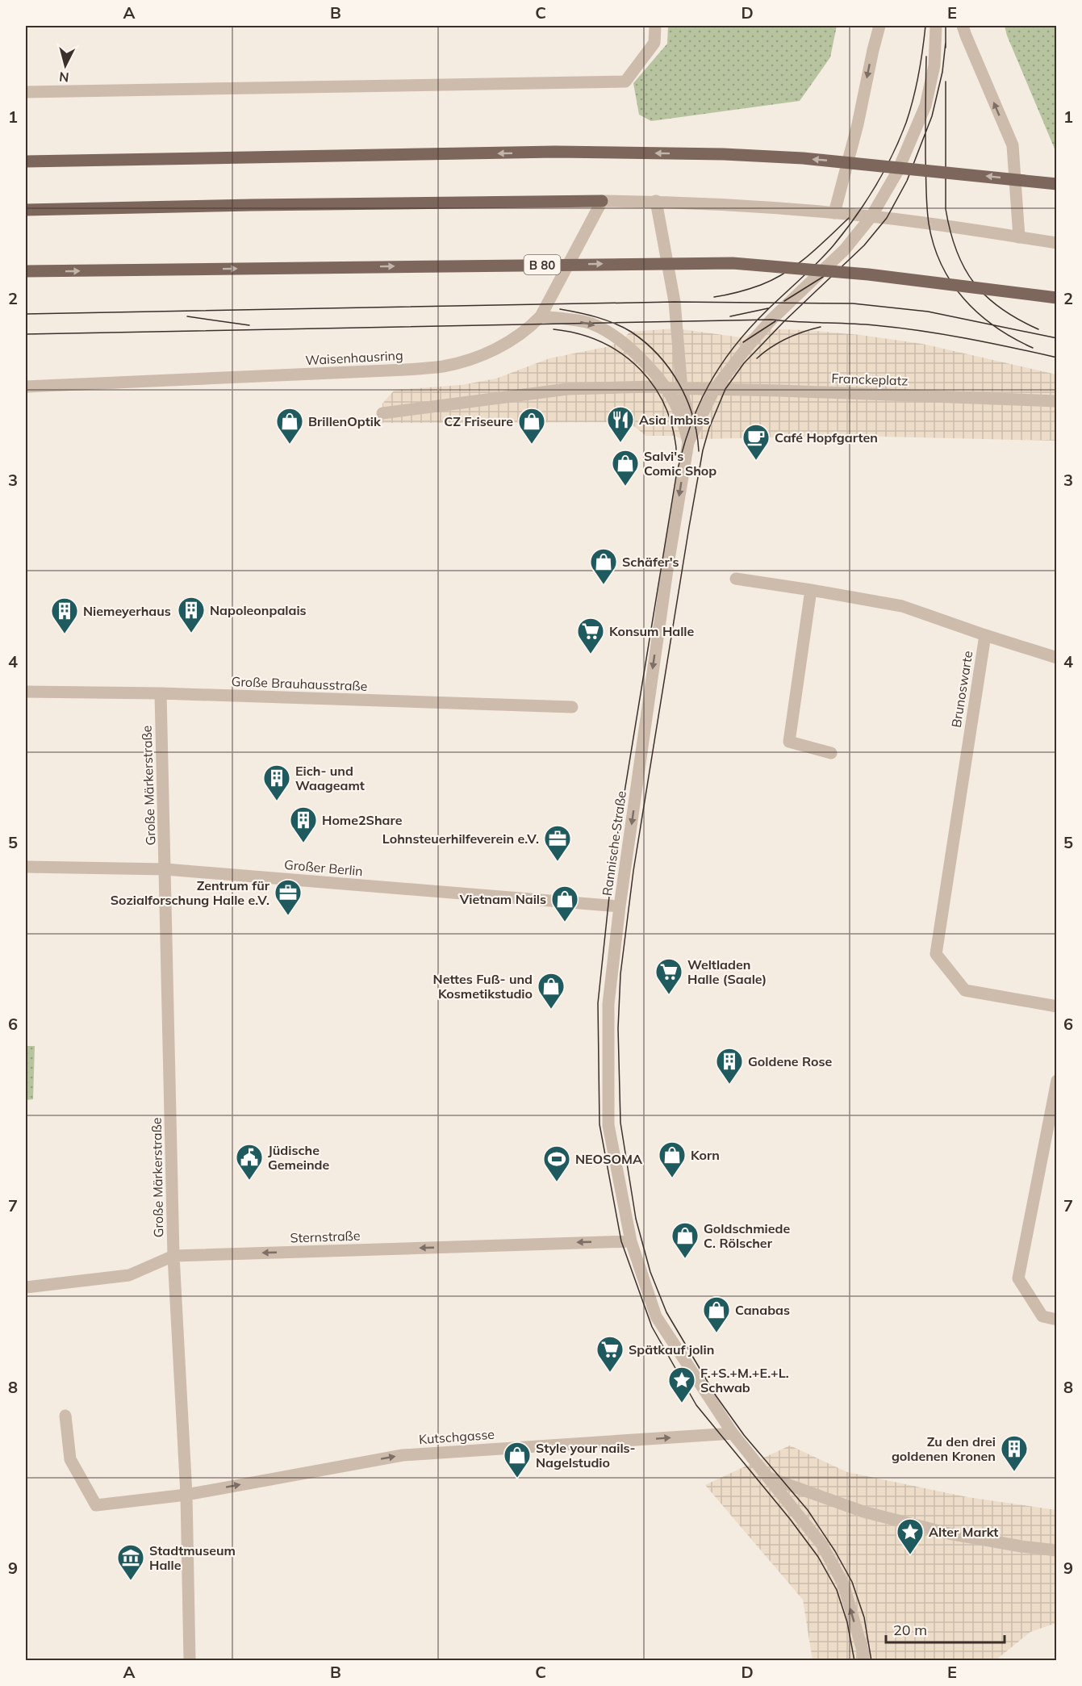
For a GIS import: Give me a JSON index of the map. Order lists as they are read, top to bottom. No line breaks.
{"streets":{"main road":["B 80"],"street":["Waisenhausring","Franckeplatz","Große Brauhausstraße","Brunoswarte","Große Märkerstraße","Rannische Straße","Großer Berlin","Sternstraße","Kutschgasse"]},"crossings":[["Waisenhausring","Rannische Straße"],["Große Brauhausstraße","Große Märkerstraße"],["Große Märkerstraße","Großer Berlin"],["Große Märkerstraße","Sternstraße"],["Große Märkerstraße","Kutschgasse"],["Rannische Straße","Großer Berlin"],["Rannische Straße","Sternstraße"],["Rannische Straße","Kutschgasse"]],"one_way":["Rannische Straße","Sternstraße","Kutschgasse"],"places":{"restaurant":["Asia Imbiss"],"shop":["BrillenOptik","CZ Friseure","Salvi's Comic Shop","Schäfer's","Vietnam Nails","Nettes Fuß- und Kosmetikstudio","Korn","Goldschmiede C. Rölscher","Canabas","Style your nails- Nagelstudio"],"cafe":["Café Hopfgarten"],"building":["Napoleonpalais","Niemeyerhaus","Eich- und Waageamt","Home2Share","Goldene Rose","Zu den drei goldenen Kronen"],"supermarket":["Konsum Halle","Weltladen Halle (Saale)","Spätkauf jolin"],"office":["Lohnsteuerhilfeverein e.V.","Zentrum für Sozialforschung Halle e.V."],"public building":["Jüdische Gemeinde"],"sports":["NEOSOMA"],"place":["F.+S.+M.+E.+L. Schwab","Alter Markt"],"museum":["Stadtmuseum Halle"]},"scale_bar":"20 m","north":"bottom","grid":{"columns":["A","B","C","D","E"],"rows":["1","2","3","4","5","6","7","8","9"]}}
